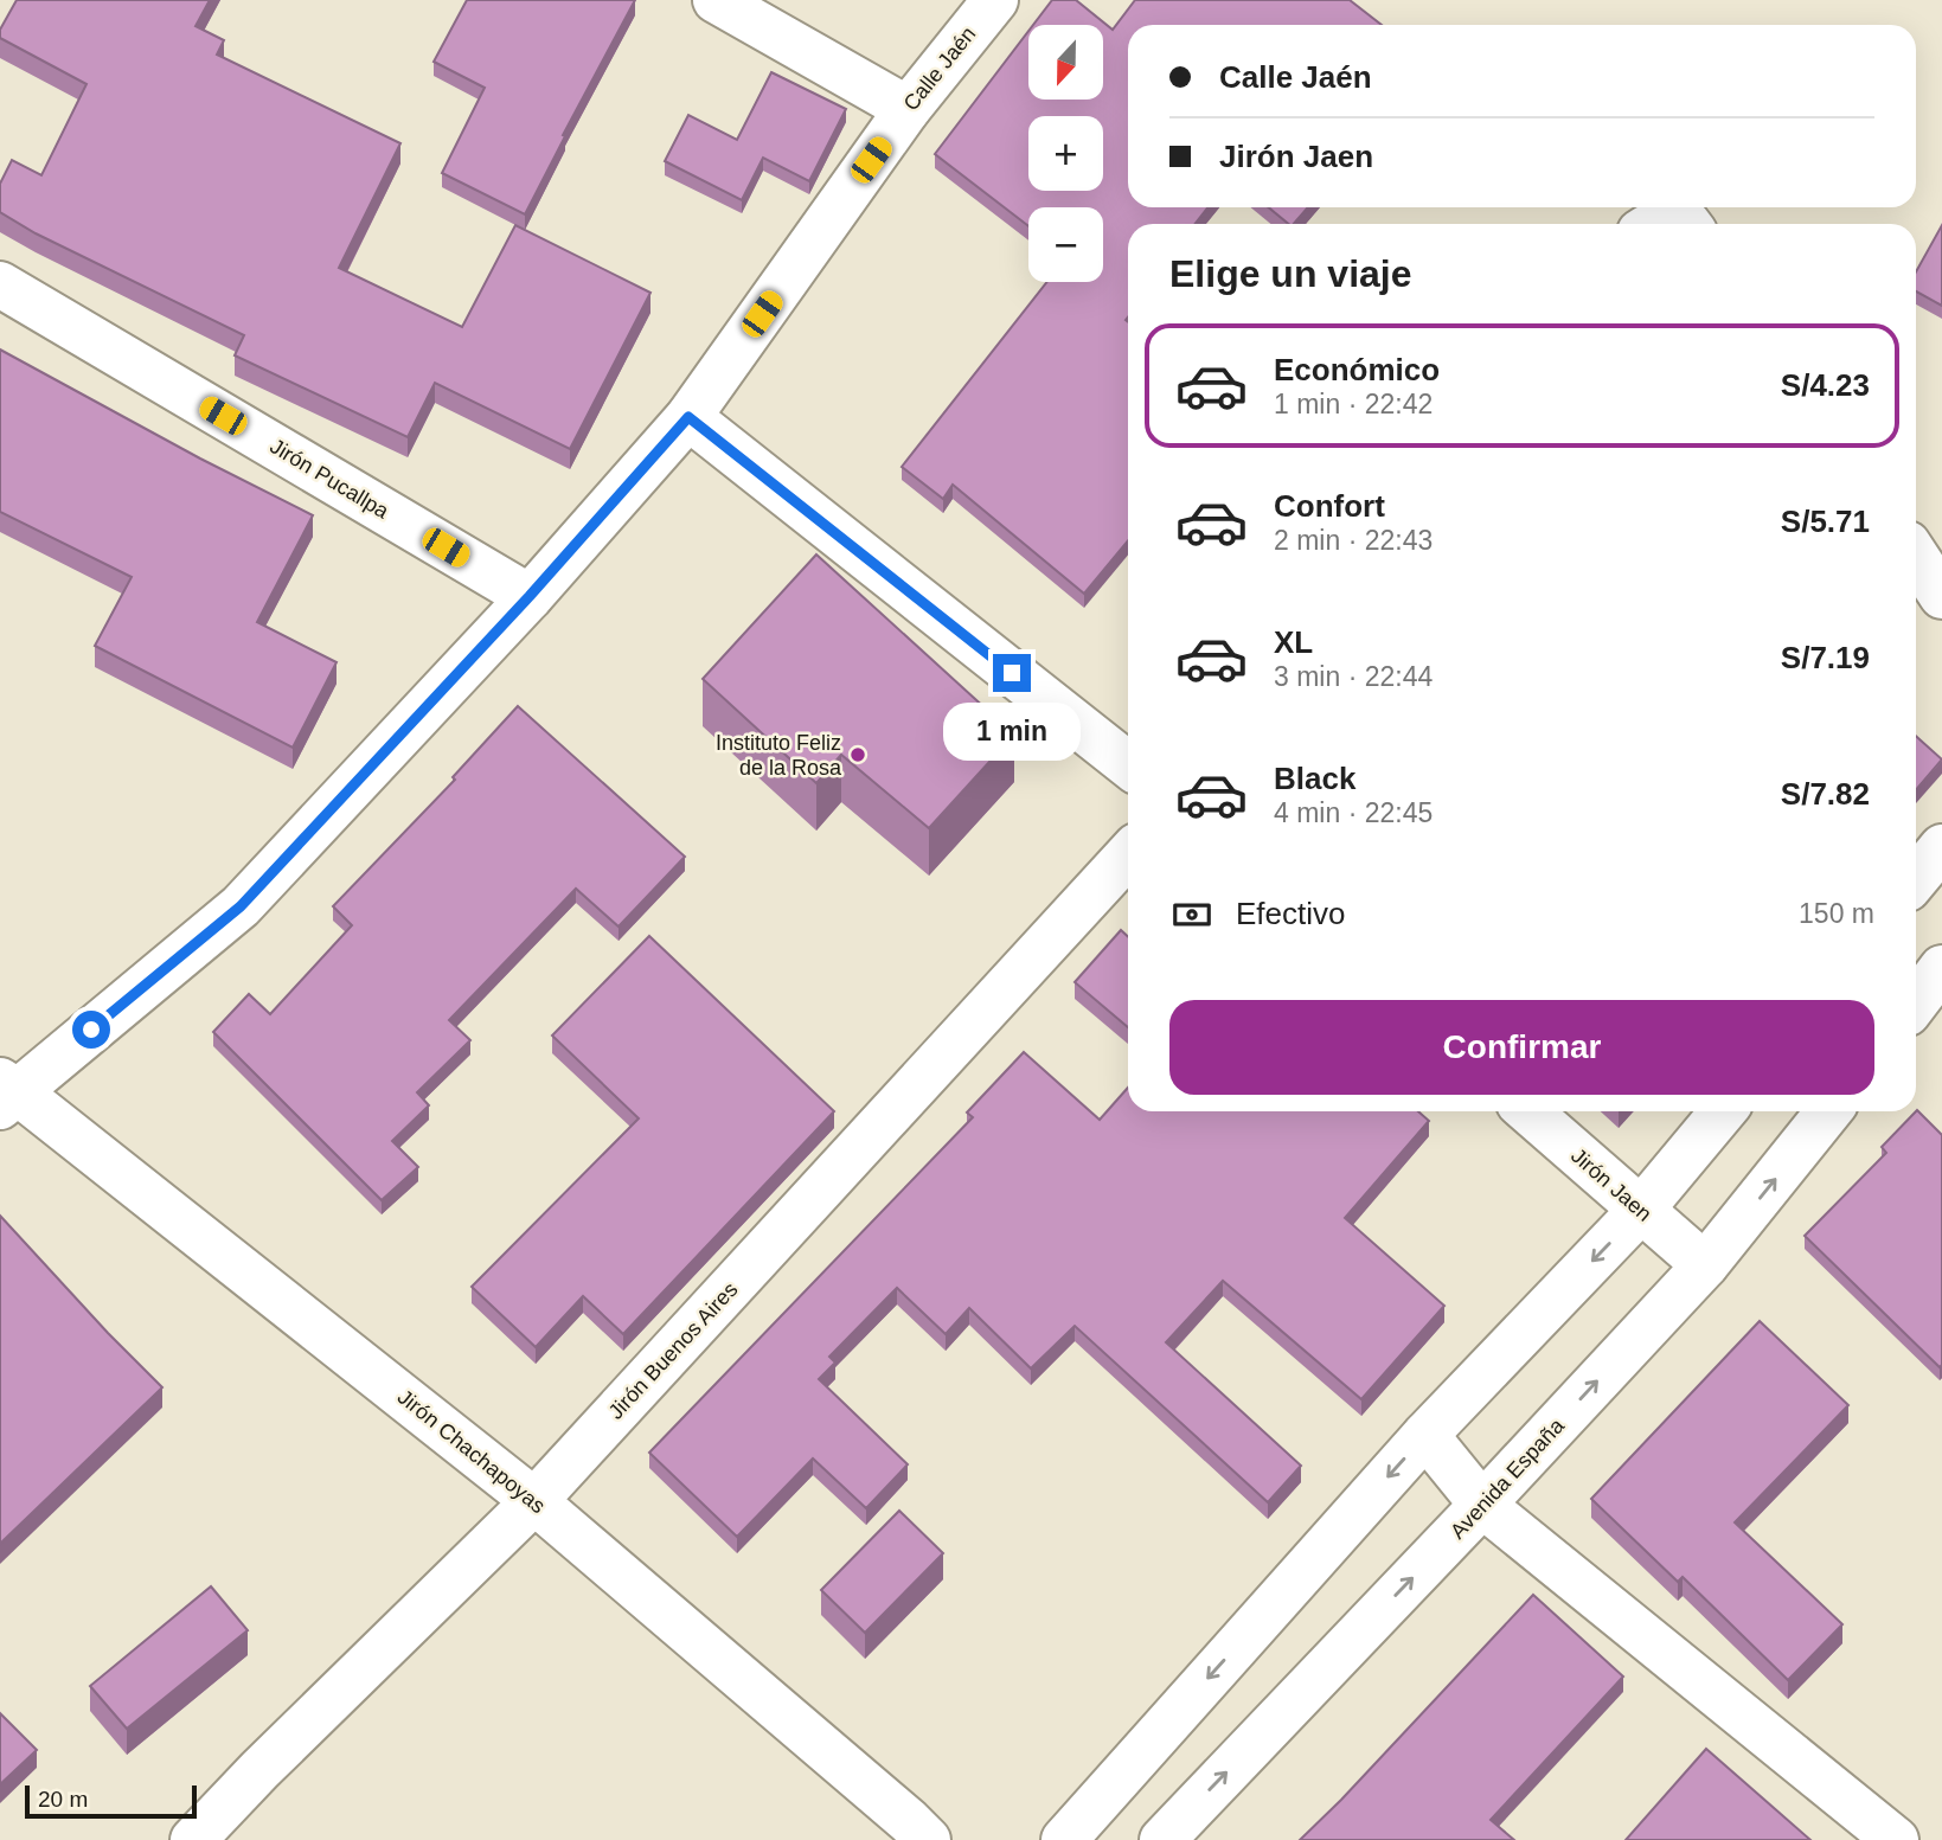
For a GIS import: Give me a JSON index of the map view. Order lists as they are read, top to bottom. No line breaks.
{"streets":{"street":["Calle Jaén","Jirón Pucallpa","Jirón Jaen","Jirón Buenos Aires","Jirón Chachapoyas","Avenida España"]},"crossings":[["Calle Jaén","Jirón Pucallpa"],["Calle Jaén","Jirón Chachapoyas"],["Jirón Jaen","Avenida España"],["Jirón Buenos Aires","Jirón Chachapoyas"]],"places":["Instituto Feliz de la Rosa"],"scale_bar":"20 m","north":"bottom","page":{"map_buttons":["+","−"],"banner":["Calle Jaén","Jirón Jaen"],"heading":"Elige un viaje","list":[{"name":"Económico","note":"1 min · 22:42","value":"S/4.23"},{"name":"Confort","note":"2 min · 22:43","value":"S/5.71"},{"name":"XL","note":"3 min · 22:44","value":"S/7.19"},{"name":"Black","note":"4 min · 22:45","value":"S/7.82"}],"bubble":"1 min","pay":["Efectivo","150 m"],"buttons":"Confirmar","scale":"20 m"}}
